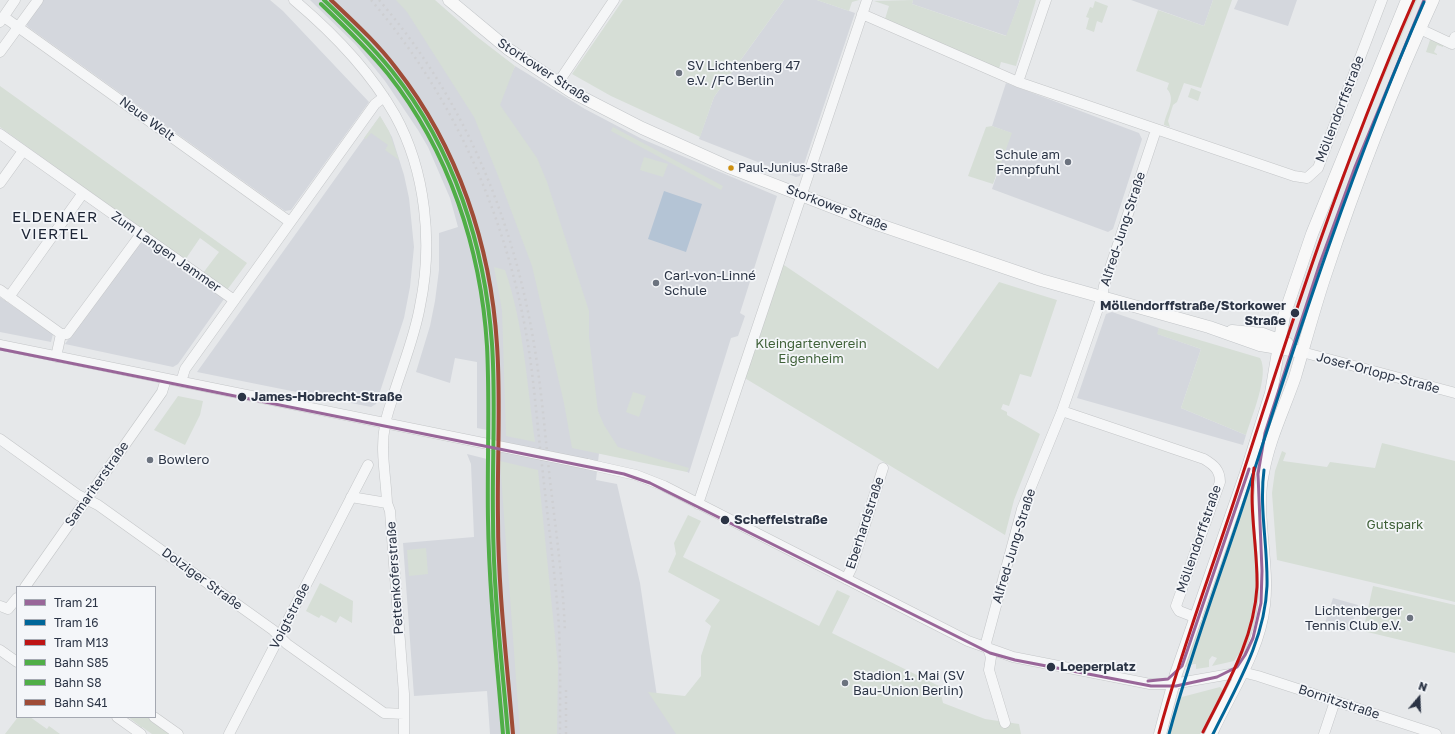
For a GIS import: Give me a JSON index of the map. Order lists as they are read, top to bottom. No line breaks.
{"streets":{"main road":["Storkower Straße","Möllendorffstraße"],"street":["Neue Welt","Alfred-Jung-Straße","Zum Langen Jammer","Josef-Orlopp-Straße","Samariterstraße","Eberhardstraße","Pettenkoferstraße","Dolziger Straße","Voigtstraße","Bornitzstraße"]},"crossings":[["Storkower Straße","Möllendorffstraße"],["Storkower Straße","Alfred-Jung-Straße"],["Storkower Straße","Josef-Orlopp-Straße"],["Möllendorffstraße","Alfred-Jung-Straße"],["Samariterstraße","Dolziger Straße"],["Pettenkoferstraße","Dolziger Straße"],["Dolziger Straße","Voigtstraße"]],"districts":["ELDENAER VIERTEL"],"parks":["Kleingartenverein Eigenheim","Gutspark"],"places":["SV Lichtenberg 47 e.V. /FC Berlin","Schule am Fennpfuhl","Paul-Junius-Straße","Carl-von-Linné Schule","Möllendorffstraße/Storkower Straße","James-Hobrecht-Straße","Bowlero","Scheffelstraße","Lichtenberger Tennis Club e.V.","Loeperplatz","Stadion 1. Mai (SV Bau-Union Berlin)"],"lines":["tram line 21","tram line M13","rail line S85","rail line S41","tram line 16","rail line S8"],"legend":["Tram 21","Tram 16","Tram M13","Bahn S85","Bahn S8","Bahn S41"],"north":"top"}
